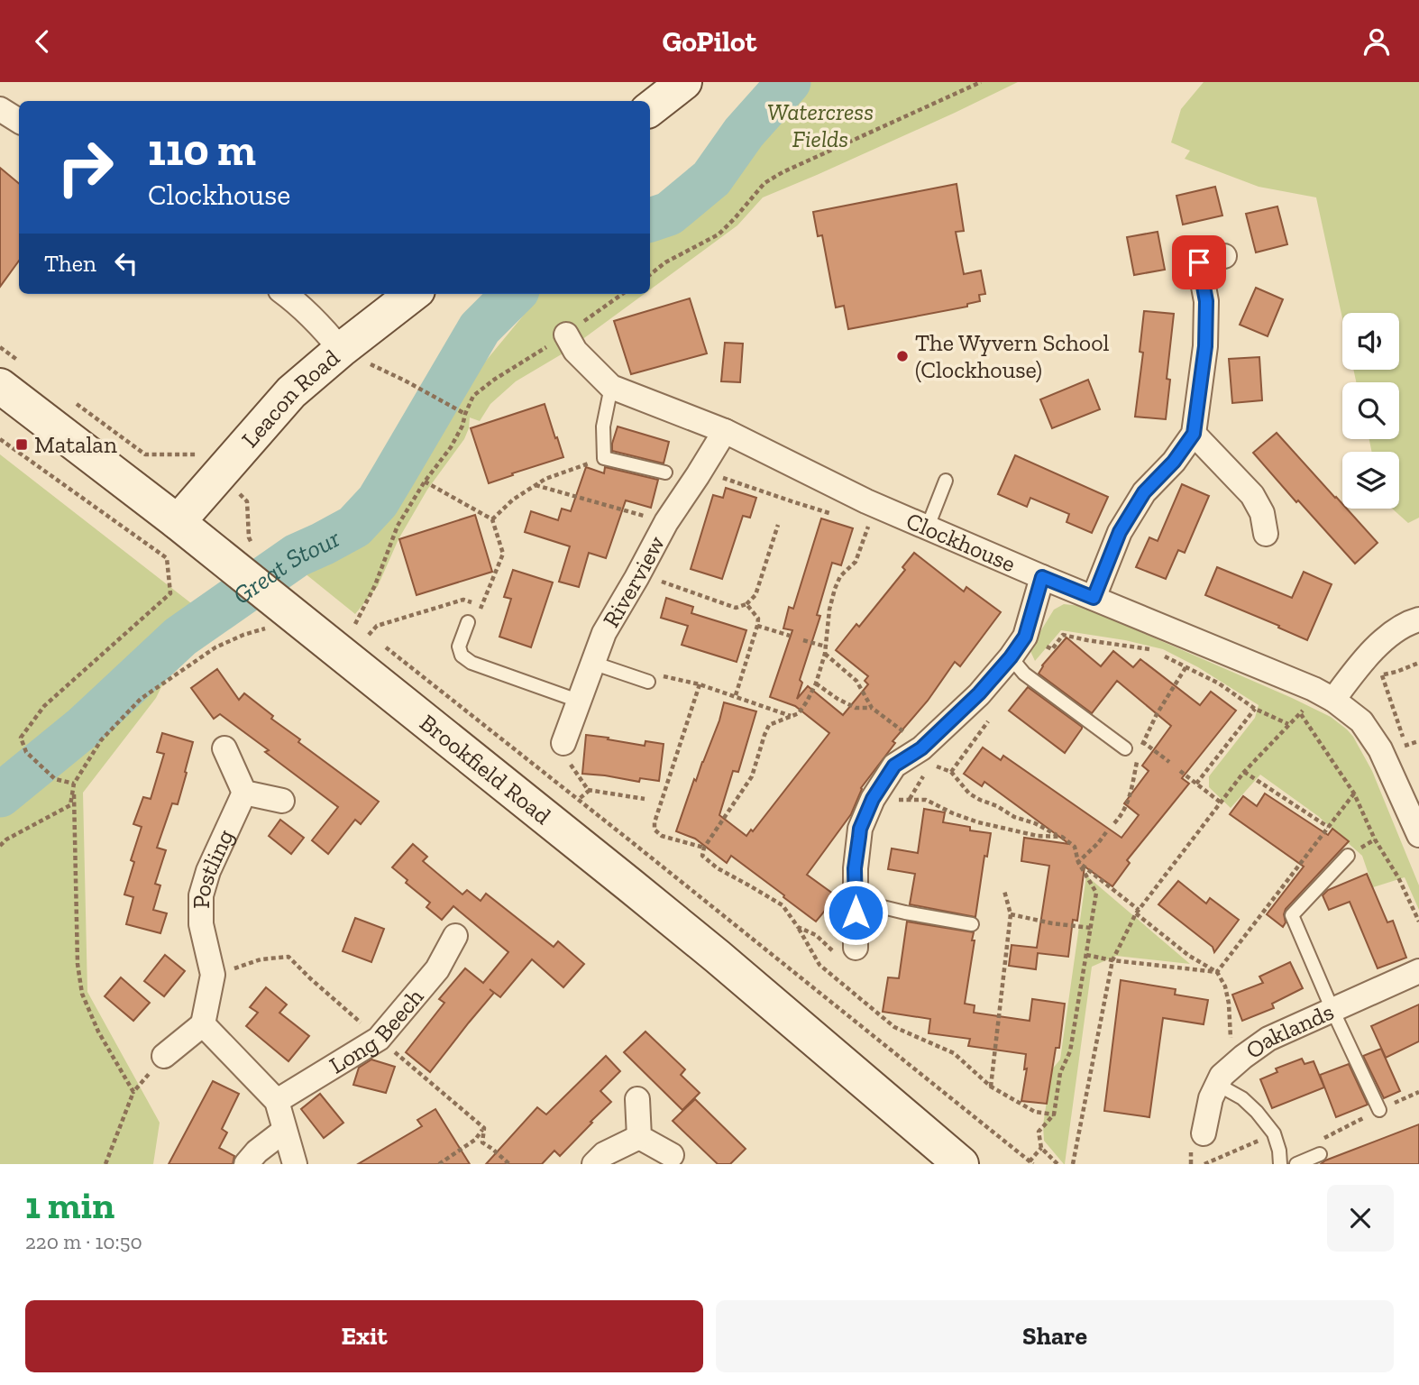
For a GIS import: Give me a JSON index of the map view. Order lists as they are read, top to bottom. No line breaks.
{"streets":{"main road":["Leacon Road","Brookfield Road"],"street":["Clockhouse","Riverview","Postling","Long Beech","Oaklands"]},"crossings":[["Leacon Road","Brookfield Road"],["Clockhouse","Riverview"]],"water":["Great Stour"],"parks":["Watercress Fields"],"places":{"other":["The Wyvern School (Clockhouse)"],"transit":["Matalan"]},"page":{"header":"GoPilot","turn":["110 m","Clockhouse"],"then":"Then","heading":["1 min","220 m · 10:50"],"buttons":["Exit","Share"]}}
